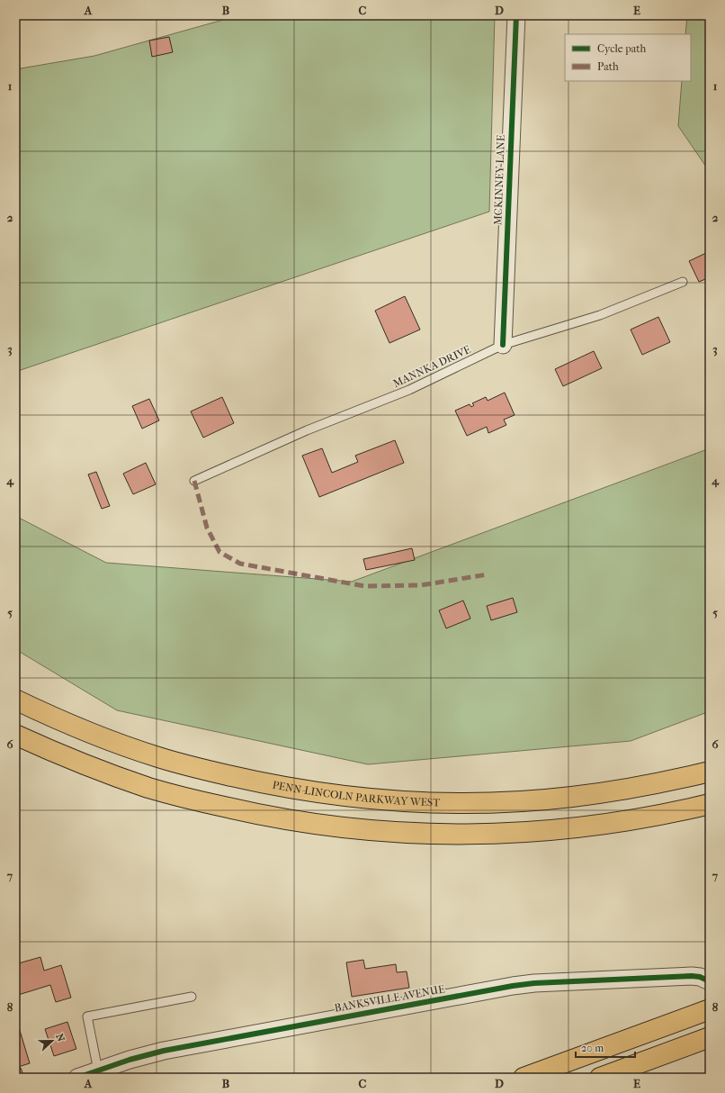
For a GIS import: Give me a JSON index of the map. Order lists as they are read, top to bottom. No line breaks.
{"streets":{"main road":["PENN-LINCOLN PARKWAY WEST"],"street":["MCKINNEY LANE","BANKSVILLE AVENUE"],"lane":["MANNKA DRIVE"]},"crossings":[["MCKINNEY LANE","MANNKA DRIVE"]],"legend":["Cycle path","Path"],"scale_bar":"20 m","north":"right","grid":{"columns":["A","B","C","D","E"],"rows":["1","2","3","4","5","6","7","8"]}}
